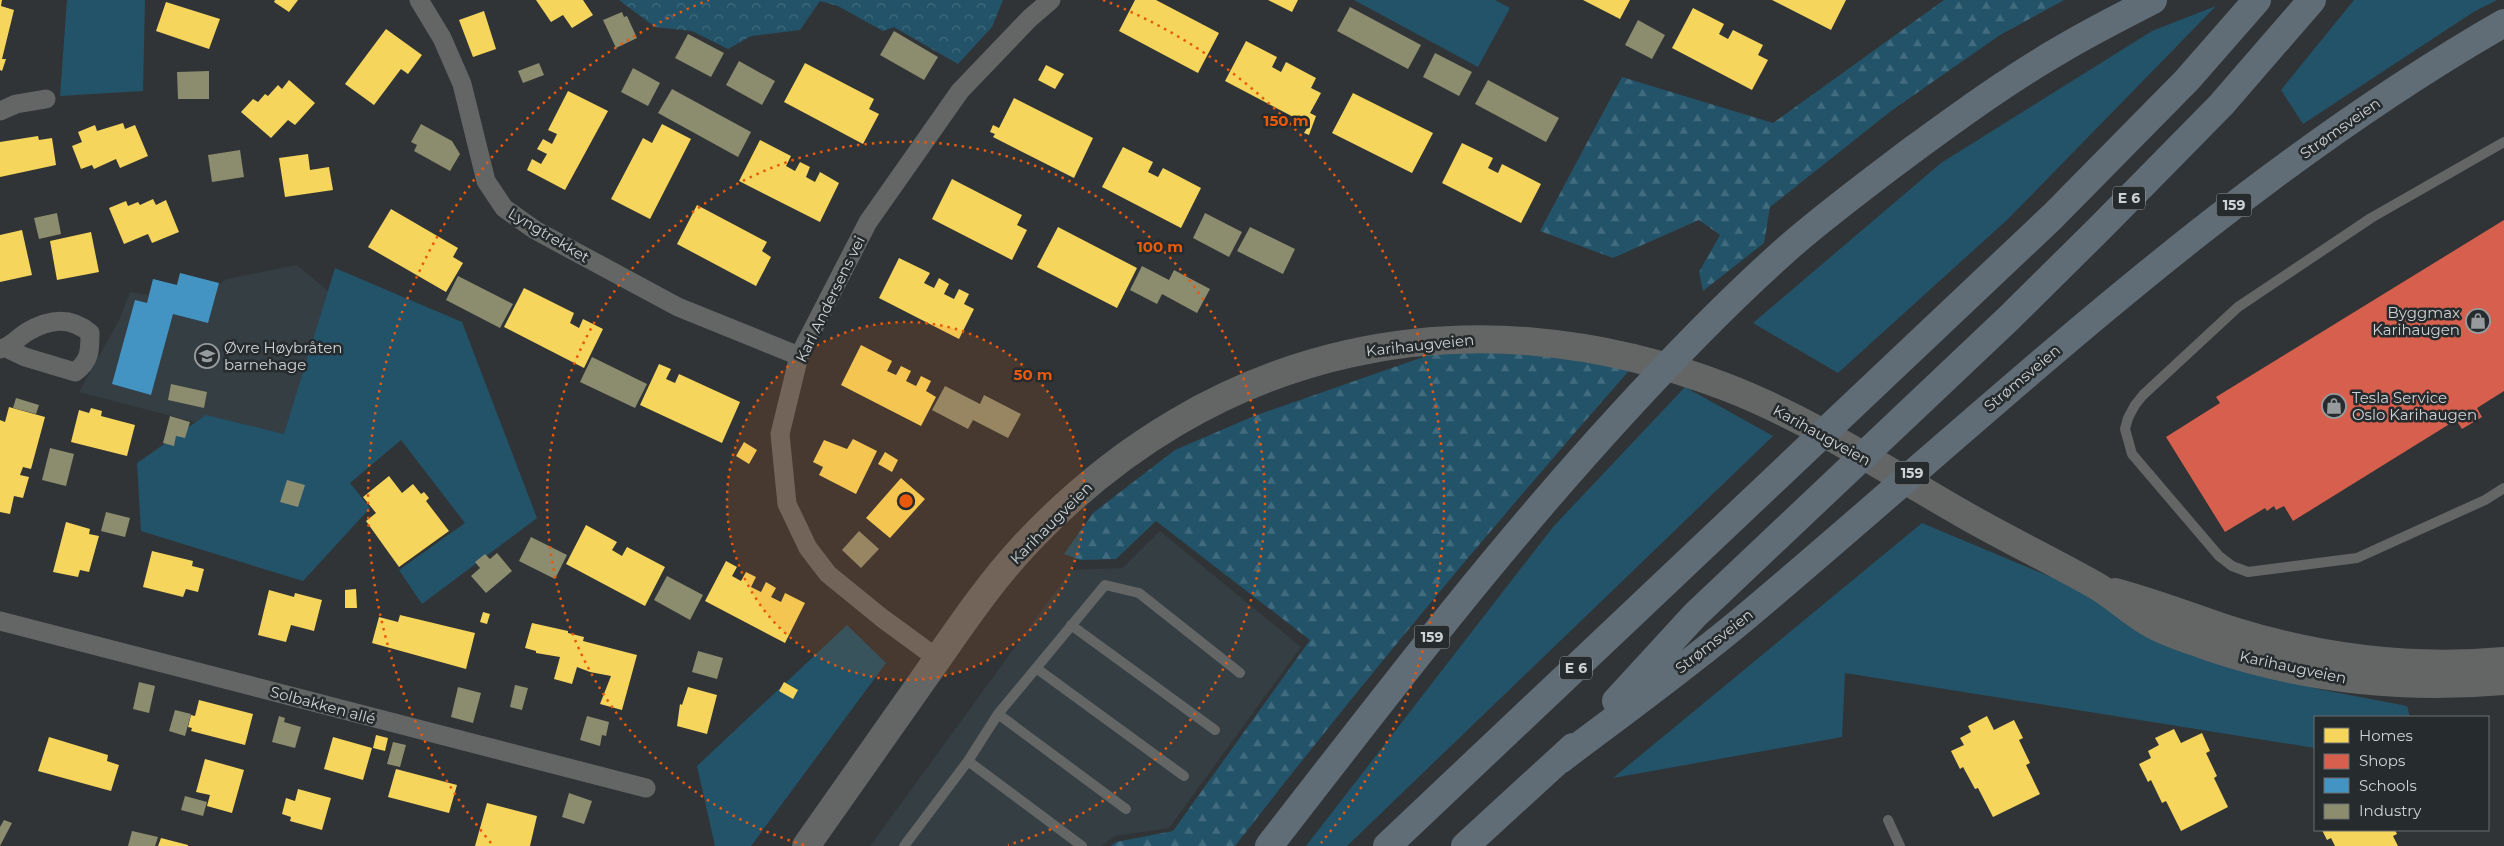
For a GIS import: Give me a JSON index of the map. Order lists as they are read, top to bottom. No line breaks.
{"streets":{"highway":["Strømsveien","E 6","159"],"main road":["Karihaugveien"],"street":["Lyngtrekket","Karl Andersens vei","Solbakken allé"]},"crossings":[["Strømsveien","E 6"],["Lyngtrekket","Karl Andersens vei"],["Karl Andersens vei","Karihaugveien"]],"places":{"shop":["Byggmax Karihaugen","Tesla Service Oslo Karihaugen"],"school or university":["Øvre Høybråten barnehage"]},"legend":["Homes","Shops","Schools","Industry"],"rings":["150 m","100 m","50 m"]}
